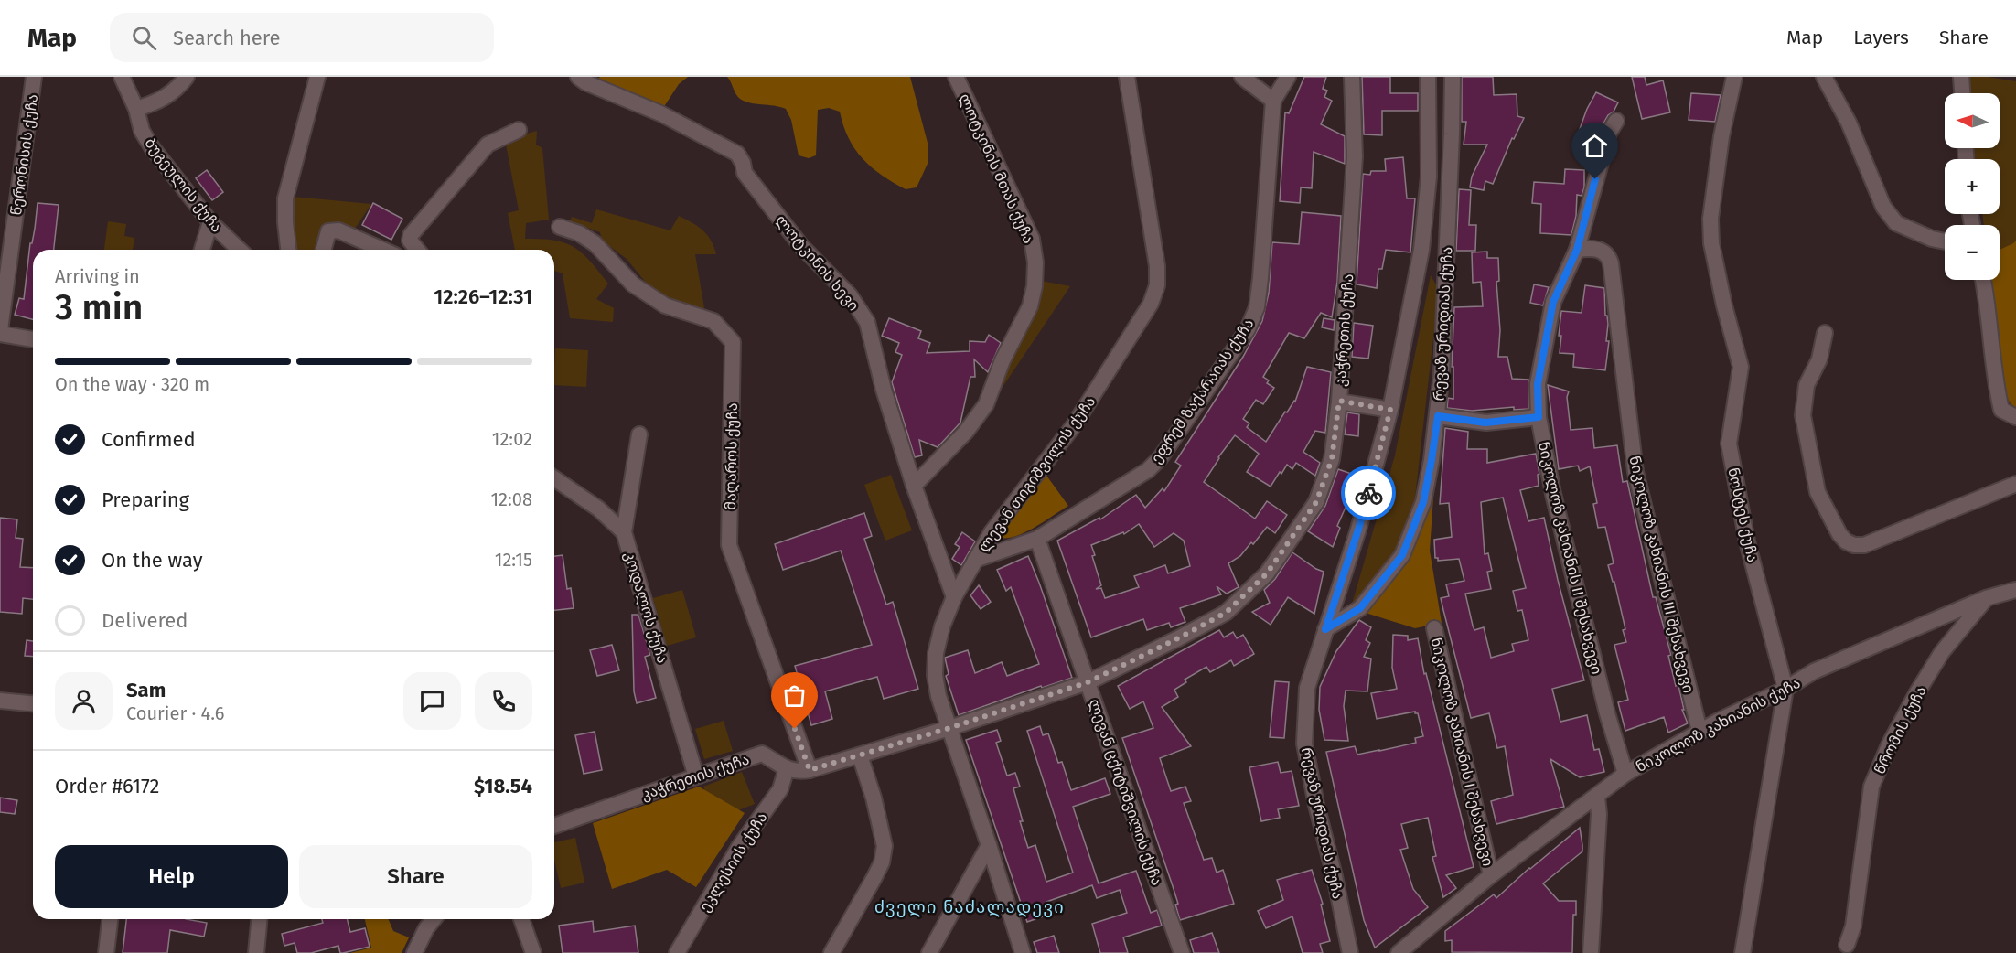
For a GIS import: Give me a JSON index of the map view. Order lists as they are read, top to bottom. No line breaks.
{"streets":{"street":["წერონისის ქუჩა","ლოტკინის მთას ქუჩა","ბუგეულის ქუჩა","ლოტკინის ხევი","რევაზ ურიდიას ქუჩა","კაჭრეთის ქუჩა","ეფრემ ზაქარაიას ქუჩა","მაღაროს ქუჩა","ლევან თიგიშვილის ქუჩა","ნოსტეს ქუჩა","ნიკოლოზ კახიანის II შესახვევი","ნიკოლოზ კახიანის III შესახვევი","კოდალოს ქუჩა","ნიკოლოზ კახიანის ქუჩა","წრომის ქუჩა","ნიკოლოზ კახიანის I შესახვევი","ლევან ცქიტიშვილის ქუჩა","ეკლესიის ქუჩა"]},"crossings":[["ლოტკინის მთას ქუჩა","ლოტკინის ხევი"],["კაჭრეთის ქუჩა","მაღაროს ქუჩა"],["კაჭრეთის ქუჩა","კოდალოს ქუჩა"],["კაჭრეთის ქუჩა","ლევან ცქიტიშვილის ქუჩა"],["კაჭრეთის ქუჩა","ეკლესიის ქუჩა"],["ეფრემ ზაქარაიას ქუჩა","ლევან თიგიშვილის ქუჩა"],["ეფრემ ზაქარაიას ქუჩა","ლევან ცქიტიშვილის ქუჩა"],["ნოსტეს ქუჩა","ნიკოლოზ კახიანის ქუჩა"],["ნიკოლოზ კახიანის II შესახვევი","ნიკოლოზ კახიანის III შესახვევი"],["ნიკოლოზ კახიანის II შესახვევი","ნიკოლოზ კახიანის ქუჩა"],["ნიკოლოზ კახიანის III შესახვევი","ნიკოლოზ კახიანის ქუჩა"],["ნიკოლოზ კახიანის ქუჩა","წრომის ქუჩა"],["ნიკოლოზ კახიანის ქუჩა","ნიკოლოზ კახიანის I შესახვევი"]],"districts":["ძველი ნაძალადევი"],"north":"left","page":{"header":"Map","search":"Search here","nav":["Map","Layers","Share"],"map_buttons":["+","−"],"heading":["3 min","Arriving in","12:26–12:31"],"panel":["Sam","Courier · 4.6","Order #6172","$18.54"],"bar":"On the way · 320 m","list":[["Confirmed","12:02"],["Preparing","12:08"],["On the way","12:15"],"Delivered"],"buttons":["Help","Share"]}}
